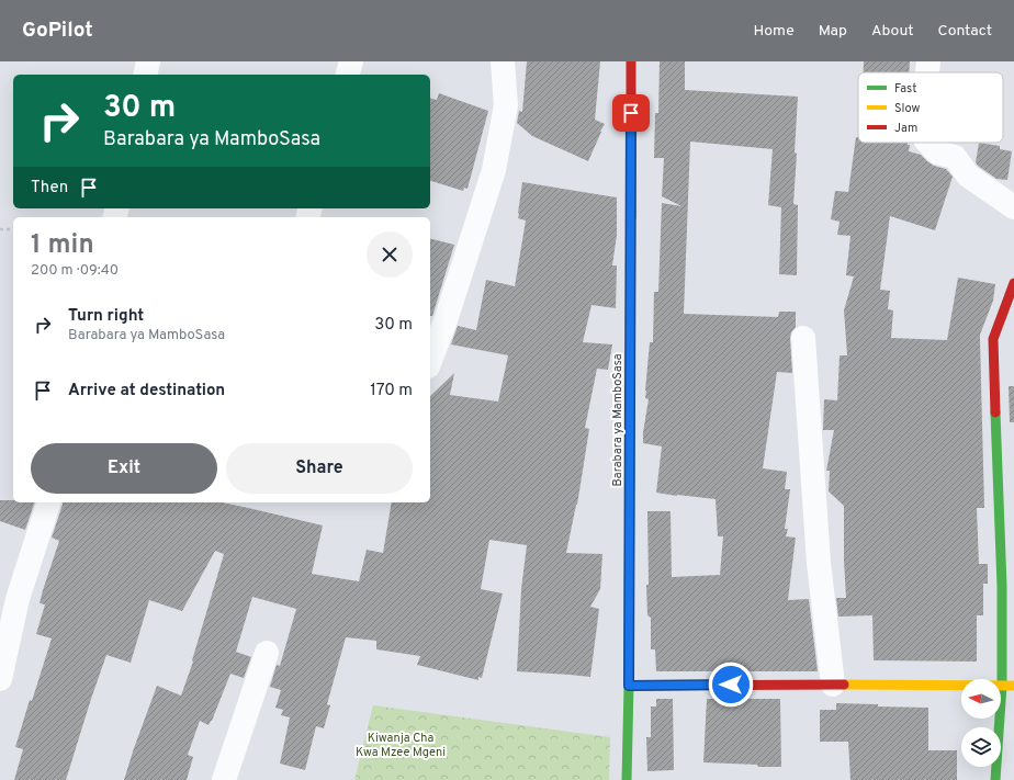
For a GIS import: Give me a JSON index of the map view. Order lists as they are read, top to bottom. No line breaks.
{"streets":{"street":["Barabara ya MamboSasa"]},"parks":["Kiwanja Cha Kwa Mzee Mgeni"],"legend":["Fast","Slow","Jam"],"north":"left","page":{"header":"GoPilot","nav":["Home","Map","About","Contact"],"turn":["30 m","Barabara ya MamboSasa"],"then":"Then","heading":["1 min","200 m · 09:40"],"list":[{"name":"Turn right","note":"Barabara ya MamboSasa","value":"30 m"},{"name":"Arrive at destination","value":"170 m"}],"buttons":["Exit","Share"]}}
